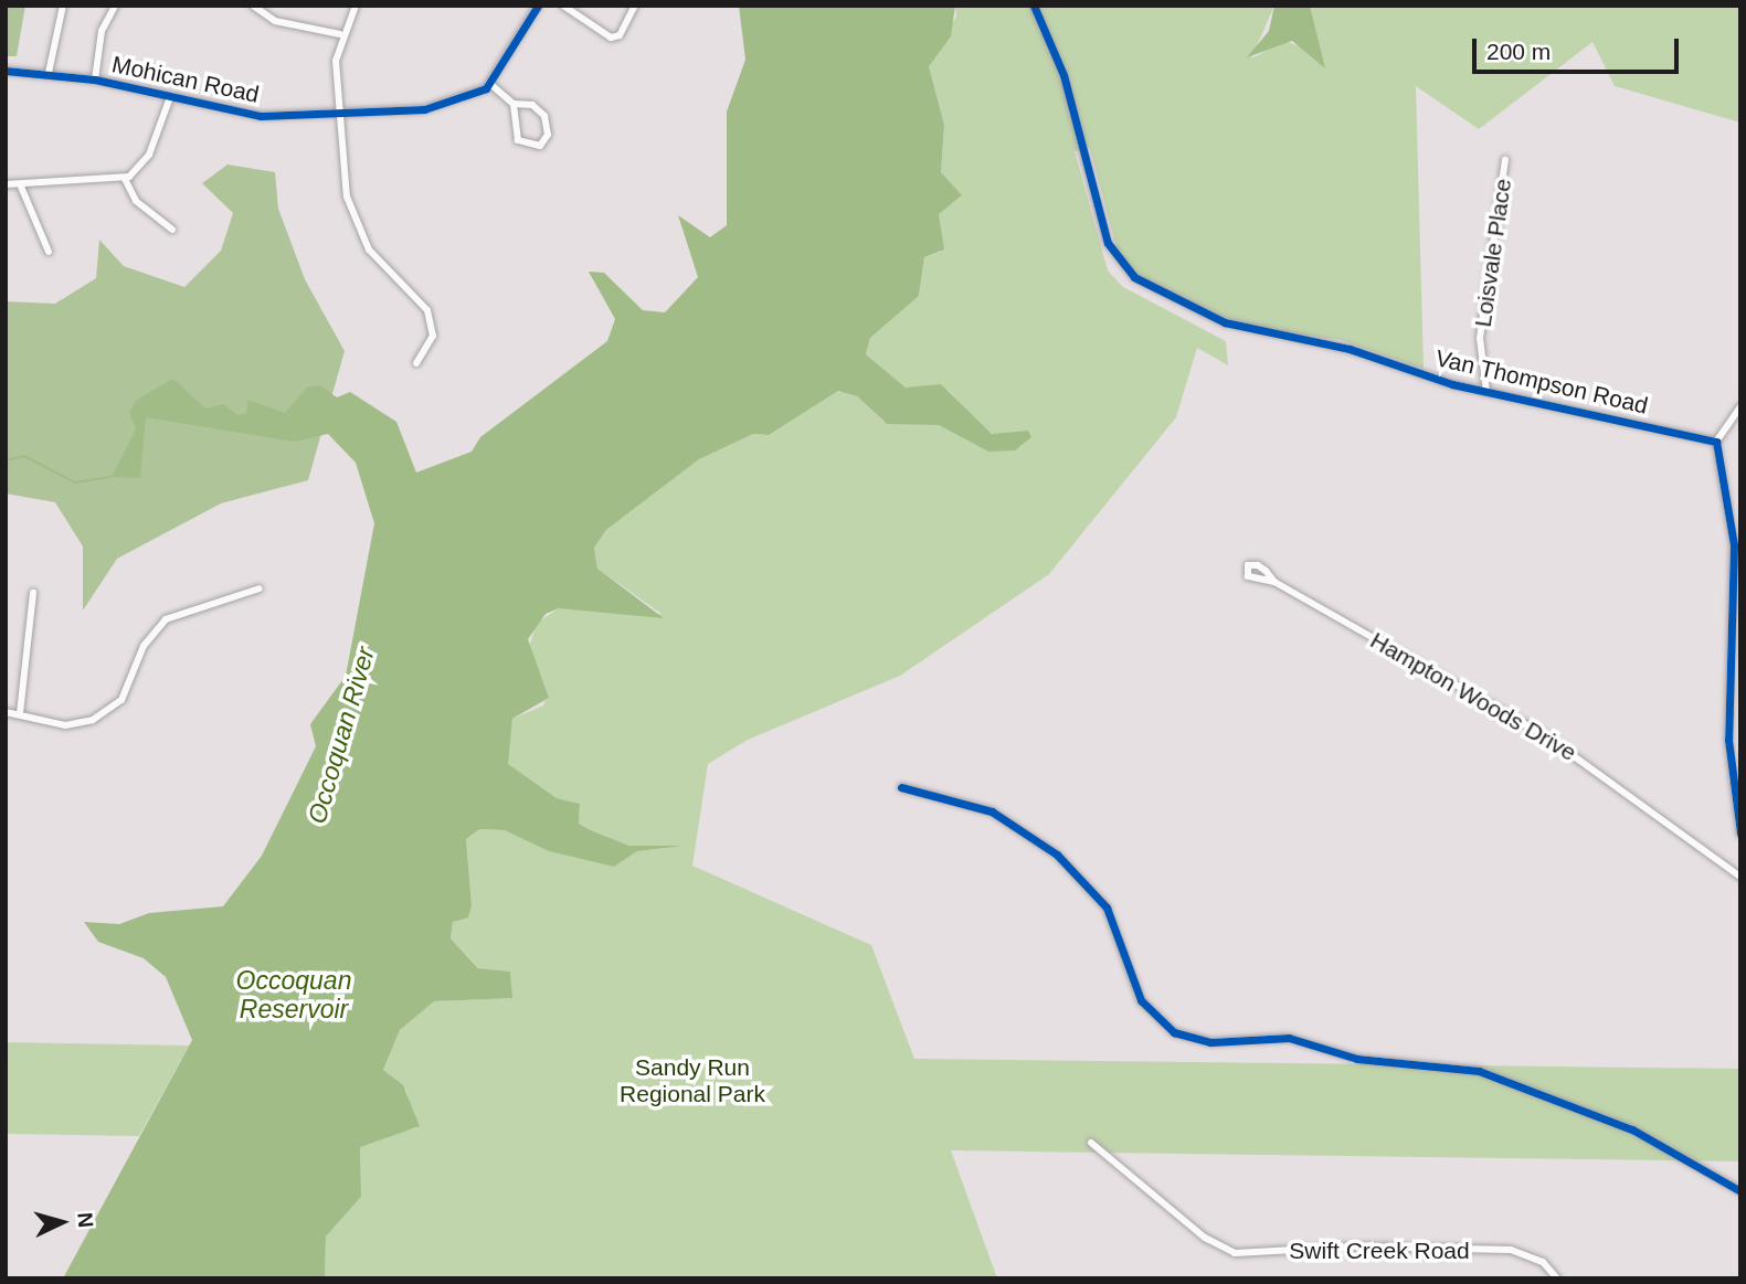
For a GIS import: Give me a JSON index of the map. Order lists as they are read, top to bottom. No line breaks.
{"streets":{"street":["Mohican Road","Loisvale Place","Van Thompson Road","Hampton Woods Drive","Swift Creek Road"]},"crossings":[["Loisvale Place","Van Thompson Road"]],"water":["Occoquan River","Occoquan Reservoir"],"parks":["Sandy Run Regional Park"],"scale_bar":"200 m","north":"right"}
